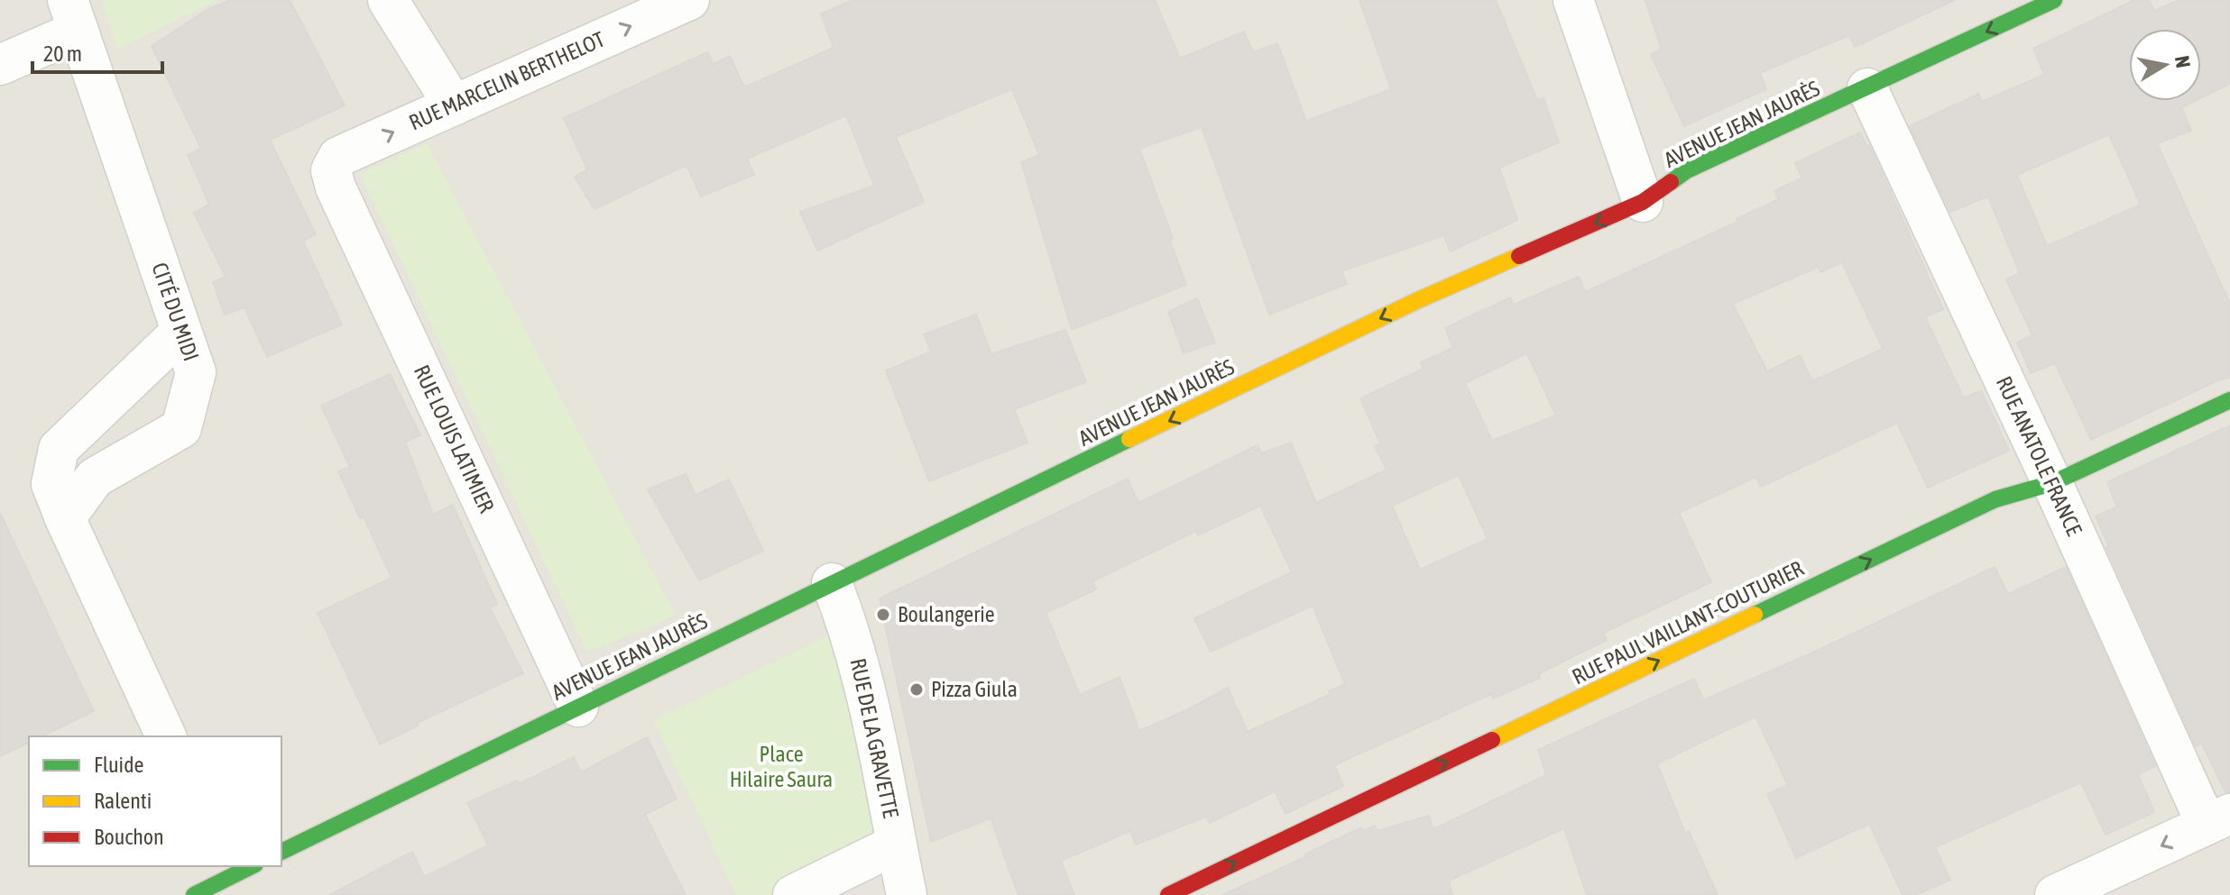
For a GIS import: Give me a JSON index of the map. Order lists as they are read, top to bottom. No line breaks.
{"streets":{"street":["RUE MARCELIN BERTHELOT","AVENUE JEAN JAURÈS","CITÉ DU MIDI","RUE LOUIS LATIMIER","RUE ANATOLE FRANCE","RUE PAUL VAILLANT-COUTURIER","RUE DE LA GRAVETTE"]},"crossings":[["RUE MARCELIN BERTHELOT","RUE LOUIS LATIMIER"],["AVENUE JEAN JAURÈS","RUE LOUIS LATIMIER"],["AVENUE JEAN JAURÈS","RUE ANATOLE FRANCE"],["AVENUE JEAN JAURÈS","RUE DE LA GRAVETTE"],["RUE ANATOLE FRANCE","RUE PAUL VAILLANT-COUTURIER"]],"one_way":["RUE MARCELIN BERTHELOT","AVENUE JEAN JAURÈS","RUE PAUL VAILLANT-COUTURIER"],"parks":["Place Hilaire Saura"],"places":["Boulangerie","Pizza Giula"],"legend":["Fluide","Ralenti","Bouchon"],"scale_bar":"20 m","north":"right"}
